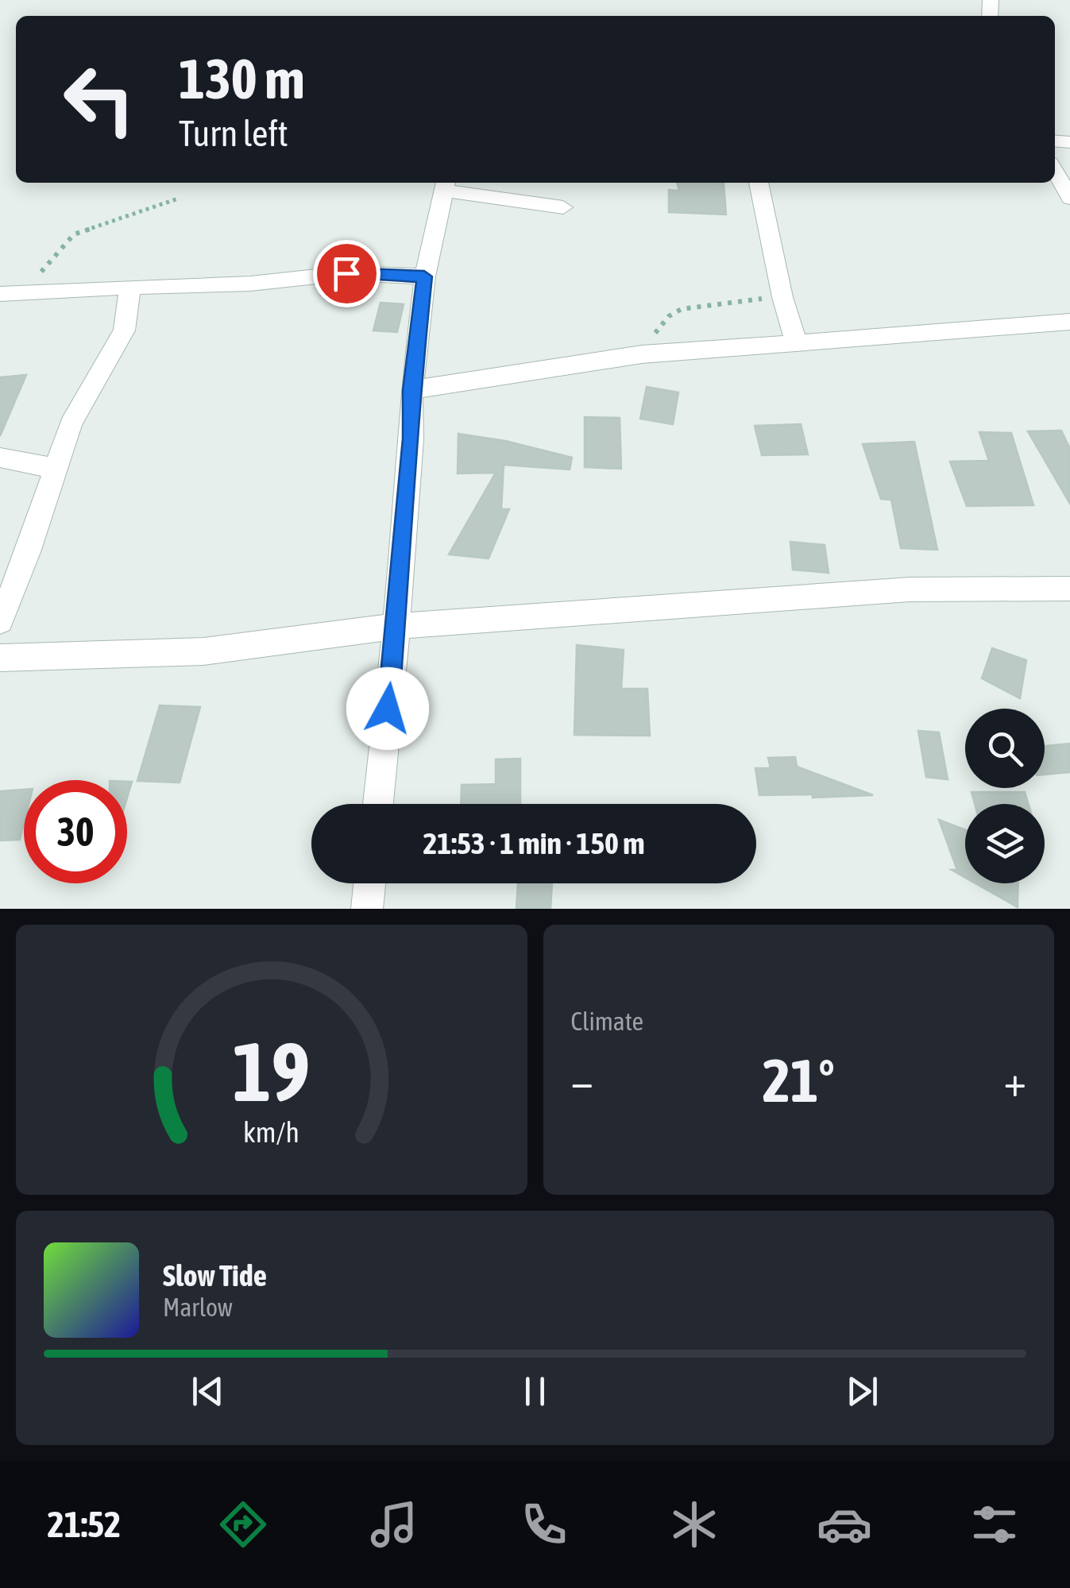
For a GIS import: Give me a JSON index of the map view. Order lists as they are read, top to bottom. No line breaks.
{"page":{"turn":["130 m","Turn left"],"limit":"30","trip":"21:53 · 1 min · 150 m","tile":"Climate","heat":["−","21°","+"],"song":["Slow Tide","Marlow"],"tabs":"21:52","gauge":["19","km/h"]}}
